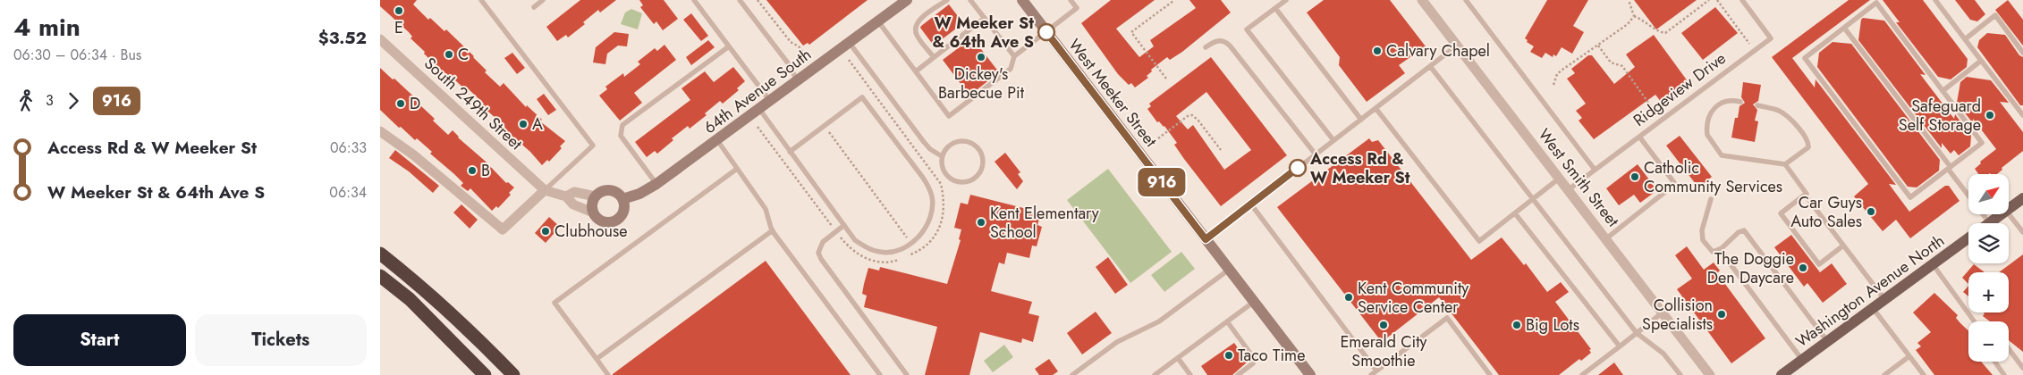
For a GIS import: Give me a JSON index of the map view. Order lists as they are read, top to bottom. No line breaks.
{"streets":{"main road":["64th Avenue South","West Meeker Street","Washington Avenue North"],"street":["South 249th Street","West Smith Street"],"lane":["Ridgeview Drive"]},"crossings":[["Ridgeview Drive","West Smith Street"]],"places":["E","W Meeker St & 64th Ave S","Calvary Chapel","C","Dickey's Barbecue Pit","D","Safeguard Self Storage","A","Access Rd & W Meeker St","B","Catholic Community Services","Car Guys Auto Sales","Kent Elementary School","Clubhouse","The Doggie Den Daycare","Kent Community Service Center","Collision Specialists","Emerald City Smoothie","Big Lots","Taco Time"],"lines":["bus line 916"],"north":"top right","page":{"heading":["4 min","06:30 – 06:34 · Bus","$3.52"],"on_map":"916","legs":["3","916"],"list":[{"name":"Access Rd & W Meeker St","value":"06:33"},{"name":"W Meeker St & 64th Ave S","value":"06:34"}],"map_buttons":["+","−"],"buttons":["Start","Tickets"]}}
